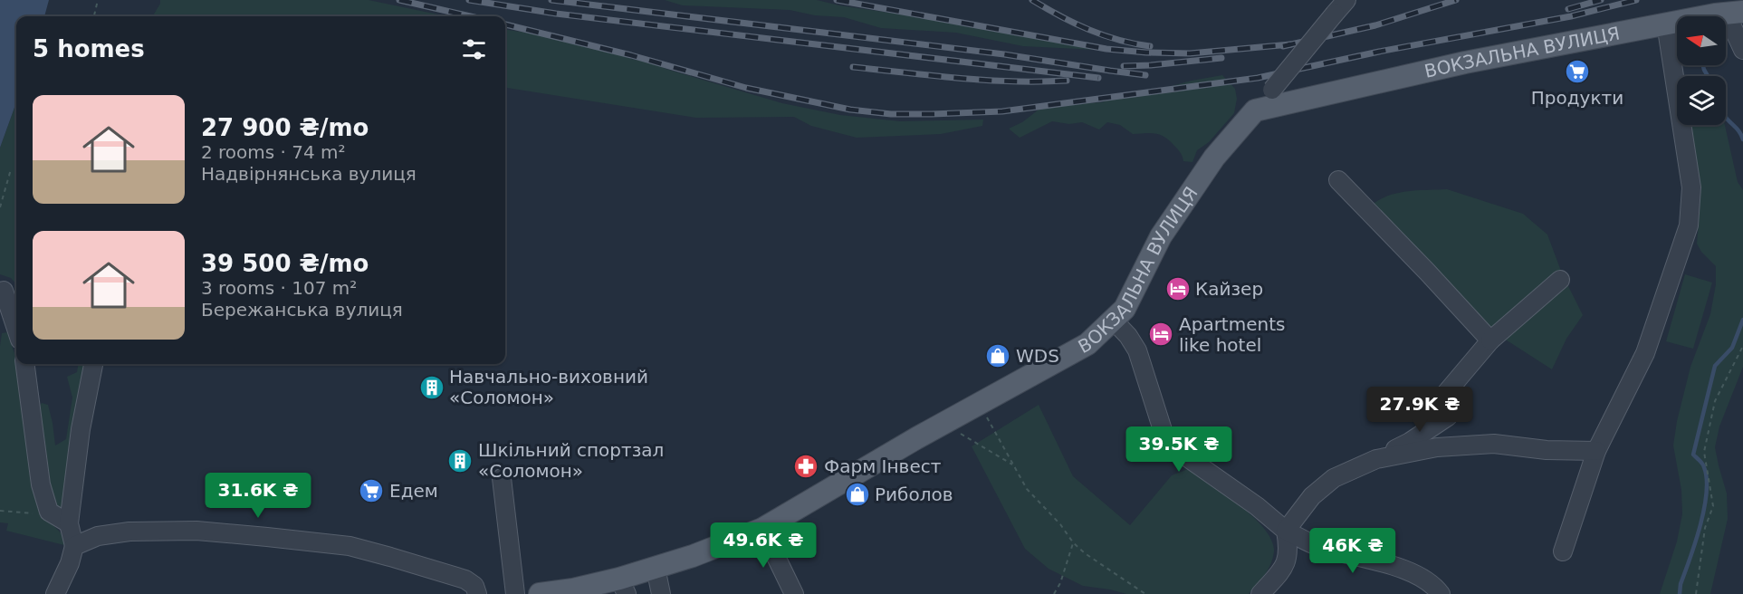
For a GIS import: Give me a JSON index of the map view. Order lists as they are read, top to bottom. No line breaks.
{"streets":{"main road":["ВОКЗАЛЬНА ВУЛИЦЯ"]},"places":{"supermarket":["Продукти","Едем"],"hotel":["Кайзер","Apartments like hotel"],"shop":["WDS","Риболов"],"building":["Навчально-виховний «Соломон»","Шкільний спортзал «Соломон»"],"pharmacy":["Фарм Інвест"]},"north":"left","page":{"heading":"5 homes","list":[{"name":"27 900 ₴/mo","note":"2 rooms · 74 m² · Надвірнянська вулиця"},{"name":"39 500 ₴/mo","note":"3 rooms · 107 m² · Бережанська вулиця"}],"price":["27.9K ₴","39.5K ₴","31.6K ₴","49.6K ₴","46K ₴"]}}
